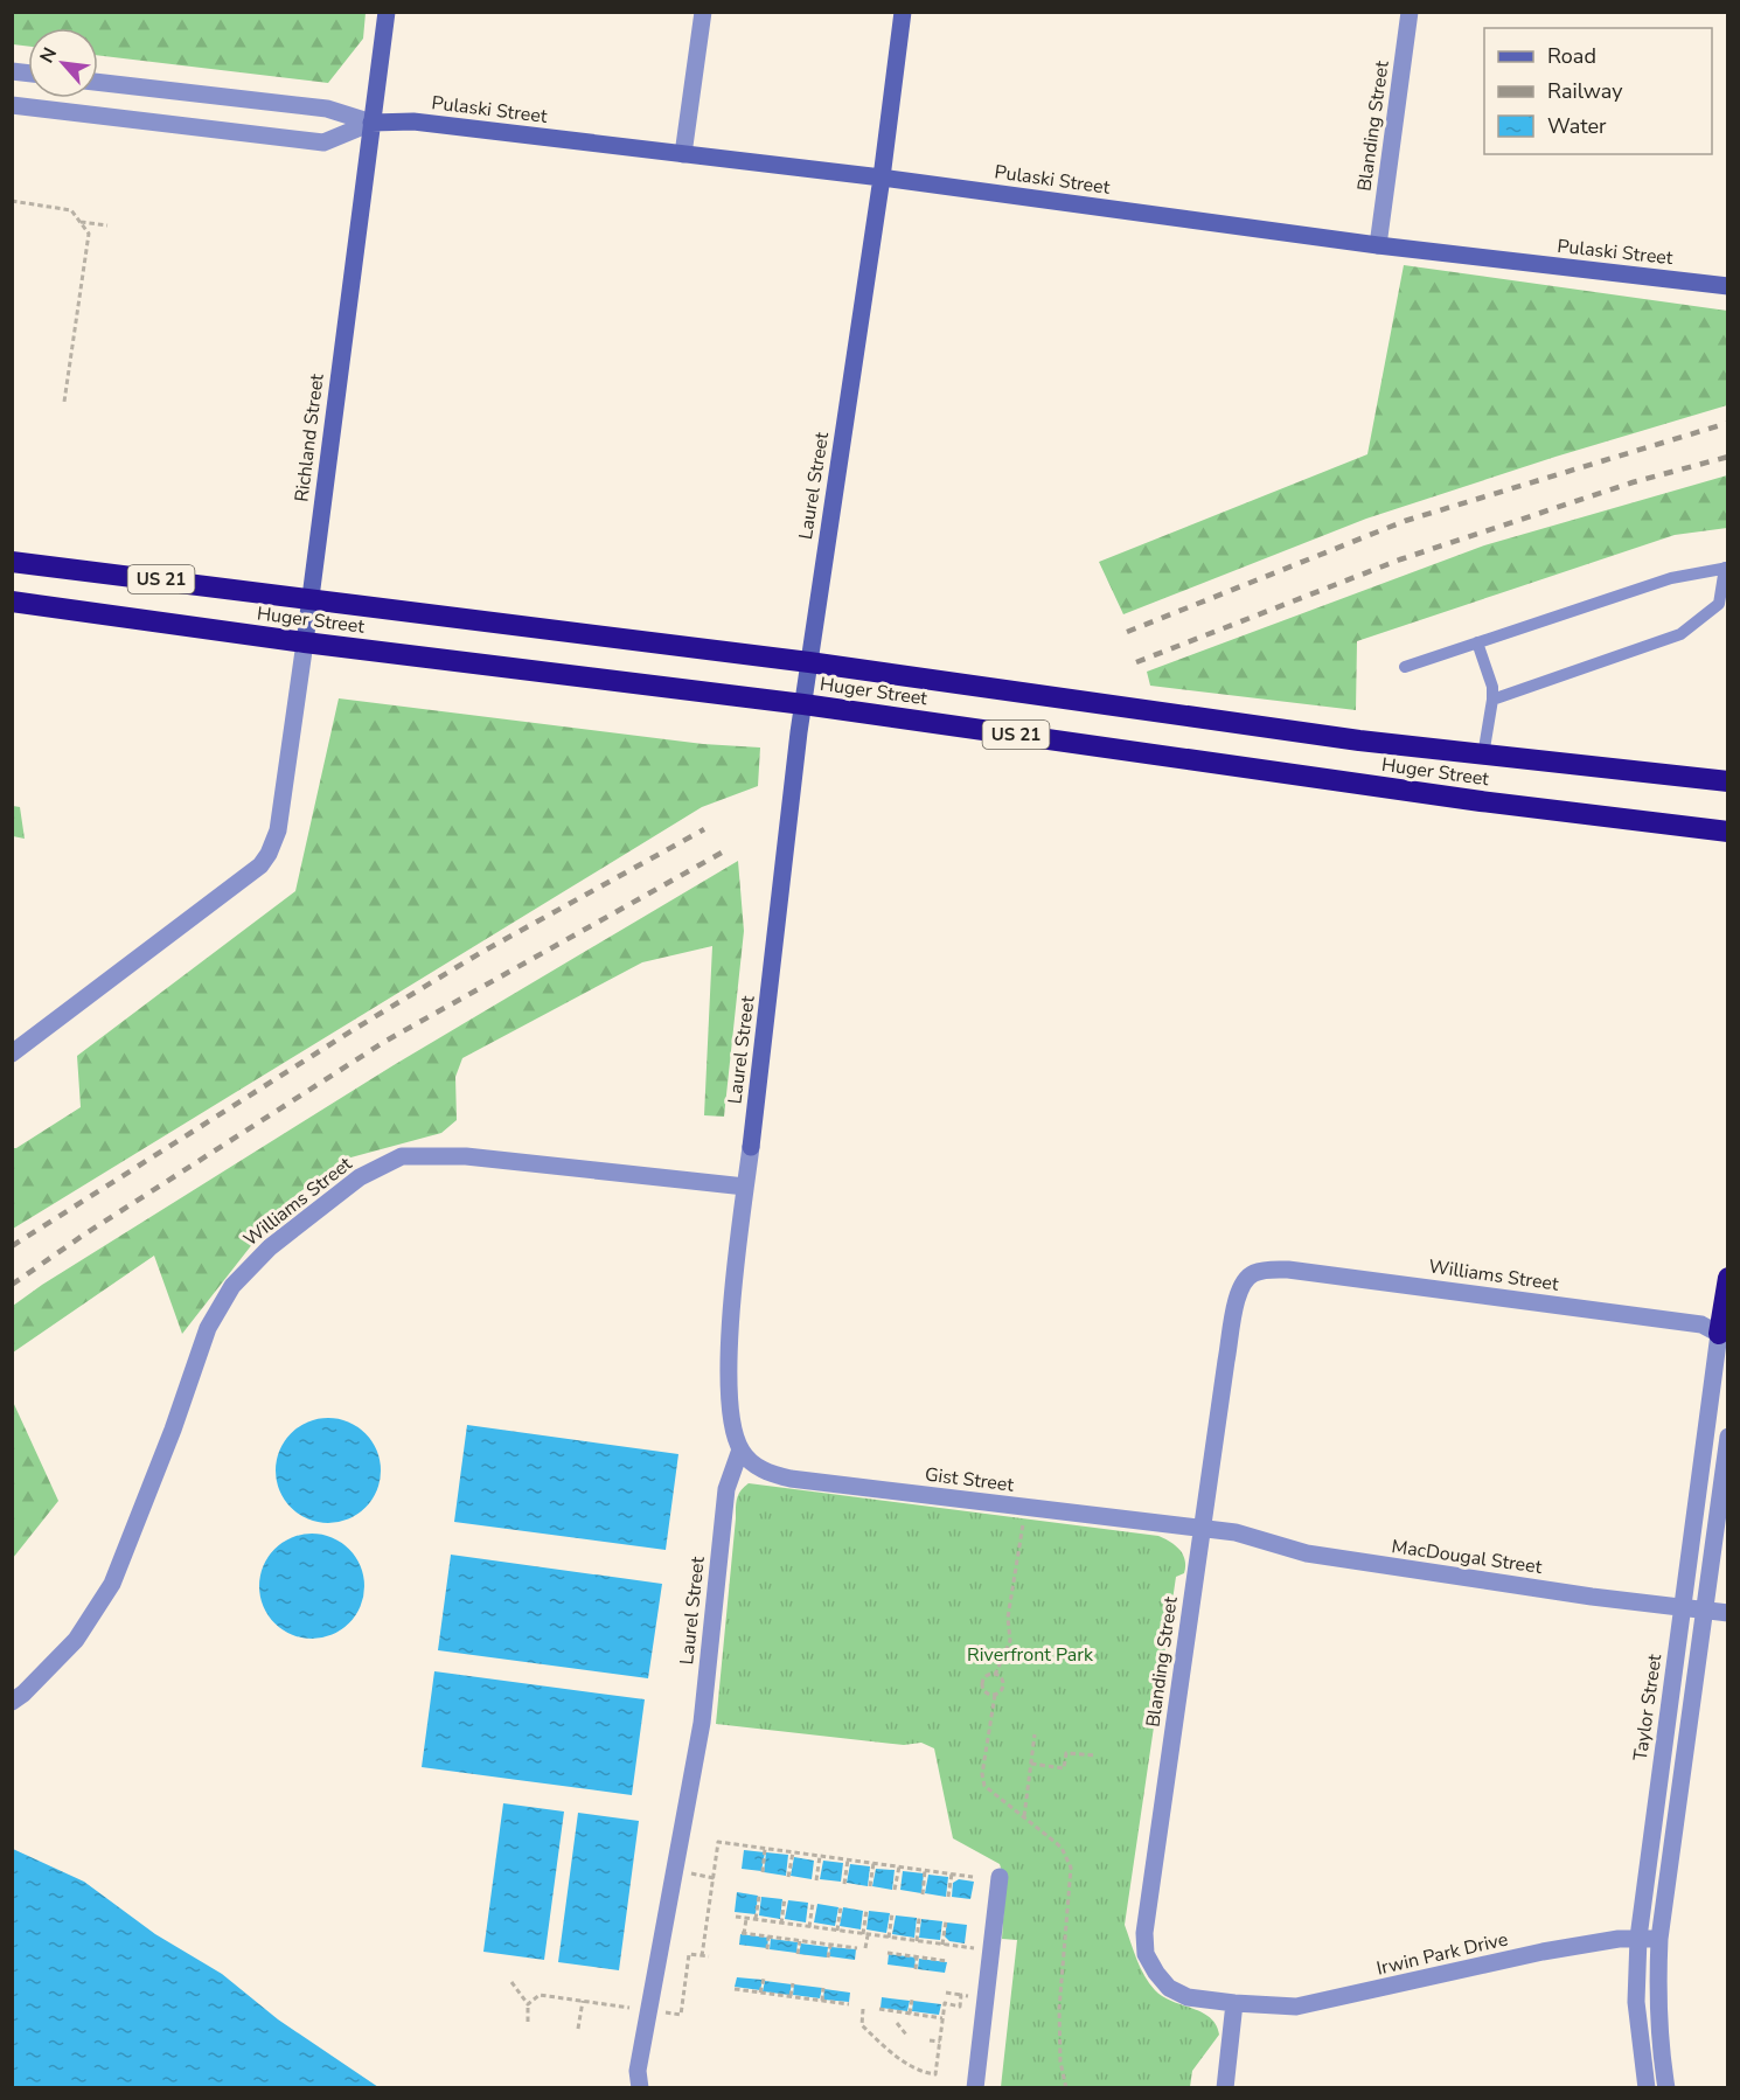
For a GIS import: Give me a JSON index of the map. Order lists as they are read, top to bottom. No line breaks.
{"streets":{"highway":["US 21","Huger Street"],"street":["Pulaski Street","Blanding Street","Richland Street","Laurel Street","Williams Street","Gist Street","MacDougal Street","Taylor Street","Irwin Park Drive"]},"crossings":[["Pulaski Street","Blanding Street"],["Pulaski Street","Richland Street"],["Pulaski Street","Laurel Street"],["Blanding Street","Williams Street"],["Blanding Street","Gist Street"],["Blanding Street","MacDougal Street"],["Blanding Street","Irwin Park Drive"],["Richland Street","Huger Street"],["Laurel Street","Huger Street"],["Laurel Street","Williams Street"],["Laurel Street","Gist Street"],["Williams Street","Taylor Street"],["Gist Street","MacDougal Street"],["MacDougal Street","Taylor Street"],["Taylor Street","Irwin Park Drive"]],"parks":["Riverfront Park"],"legend":["Road","Railway","Water"],"north":"top left"}
